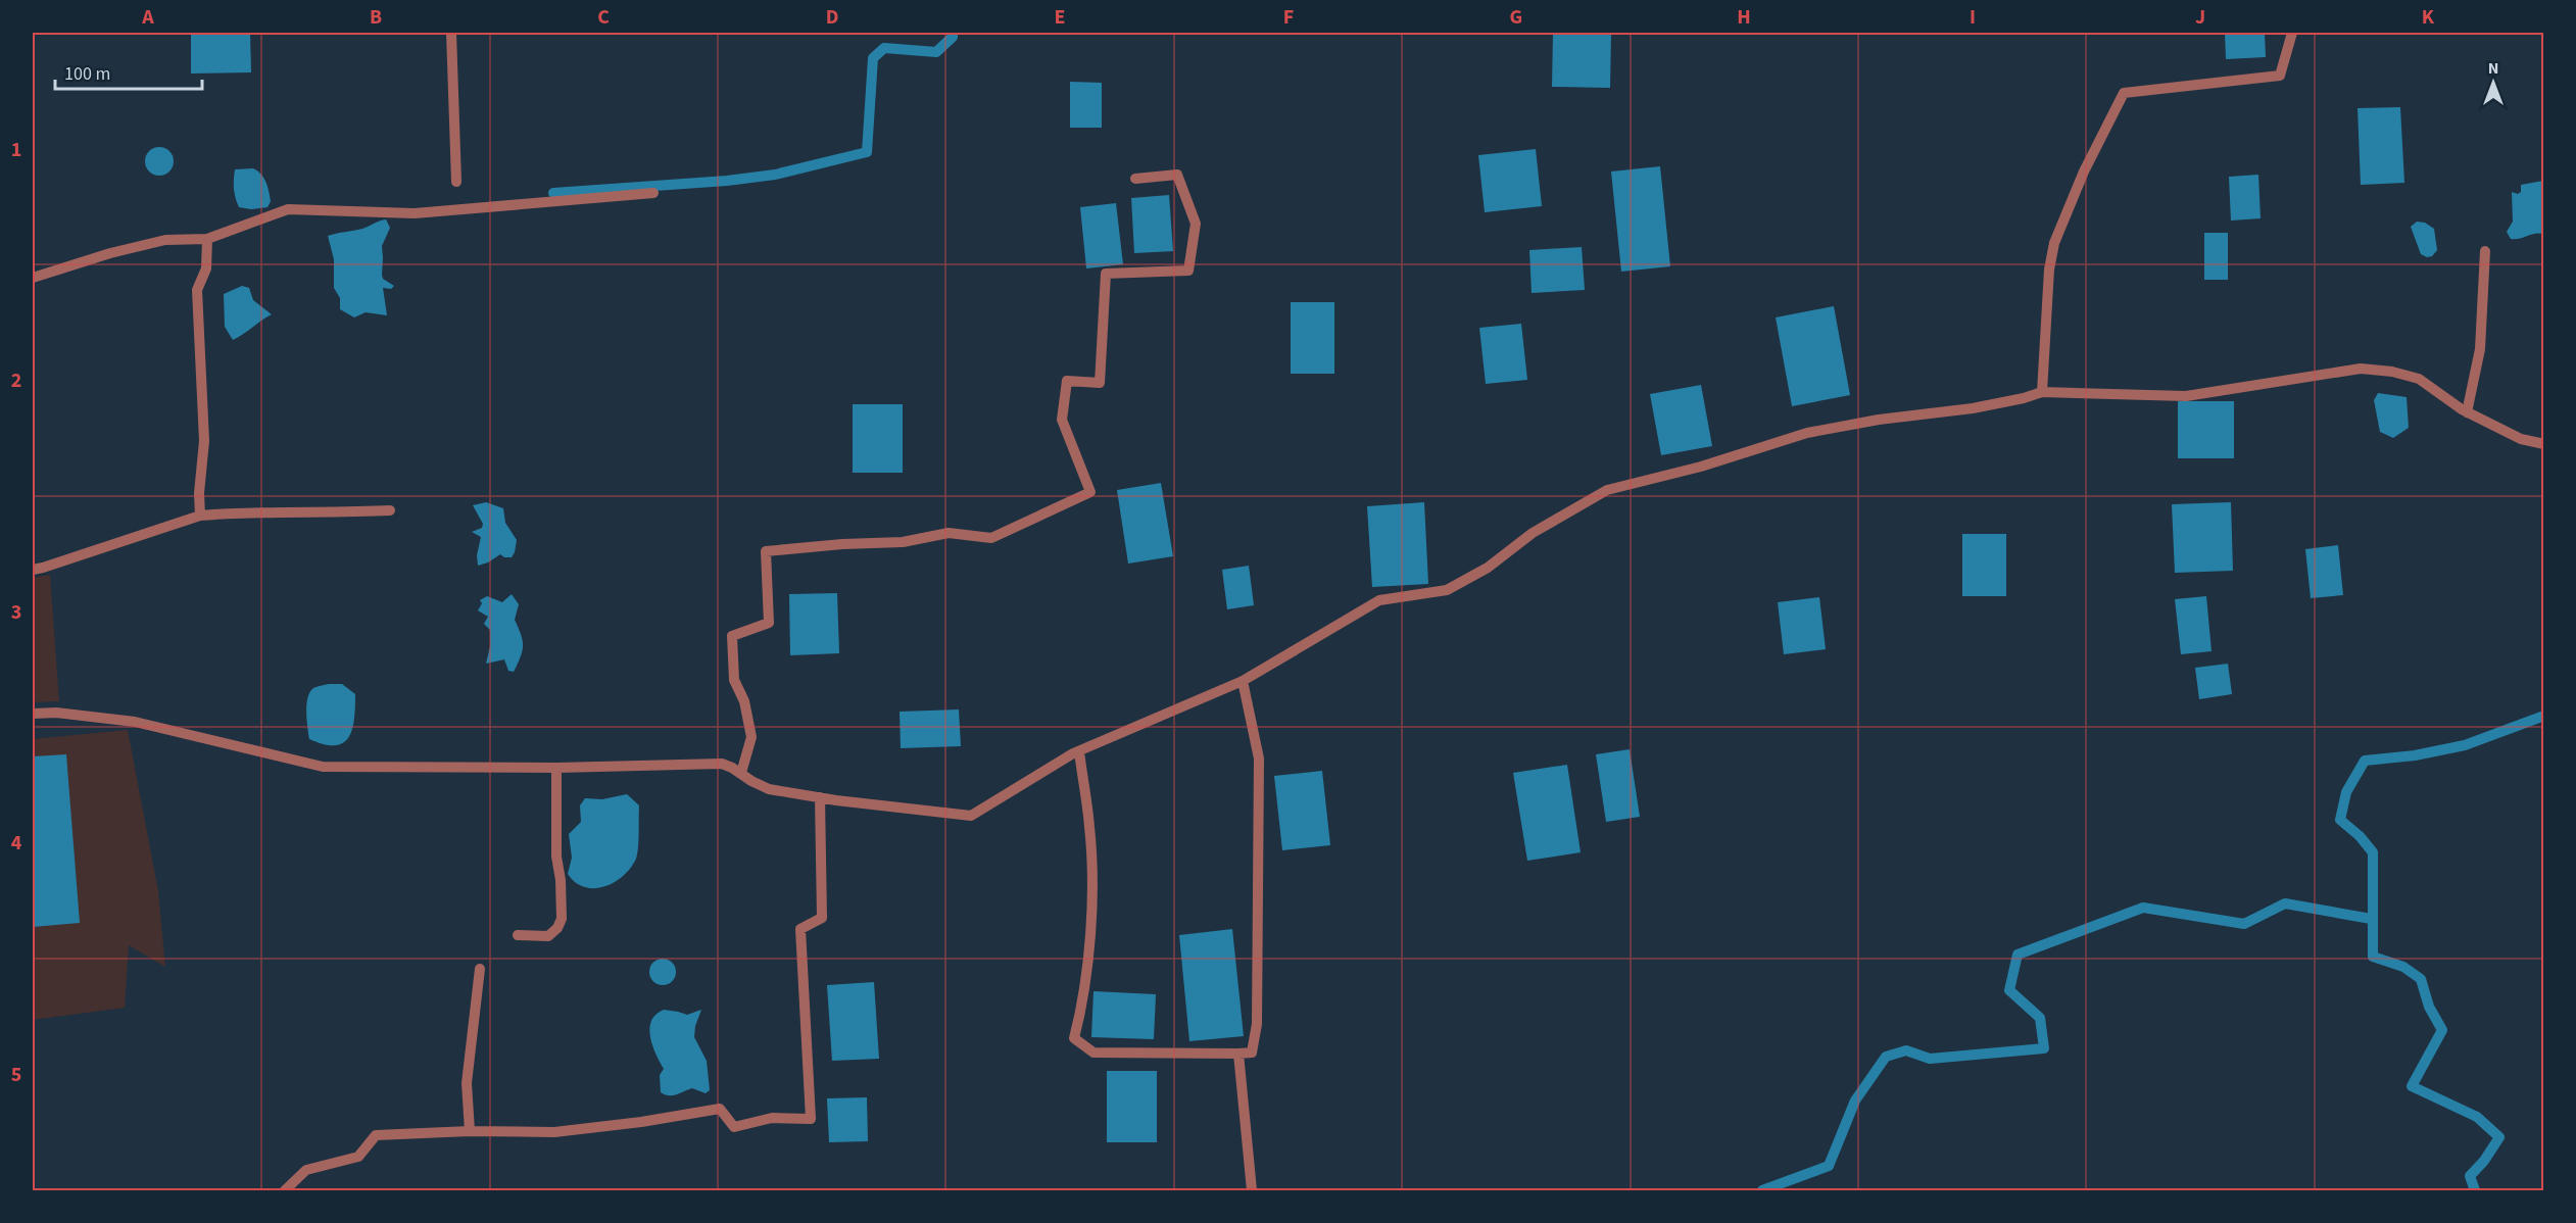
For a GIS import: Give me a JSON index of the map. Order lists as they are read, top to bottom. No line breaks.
{"scale_bar":"100 m","north":"top","grid":{"columns":["A","B","C","D","E","F","G","H","I","J","K"],"rows":["1","2","3","4","5"]}}
